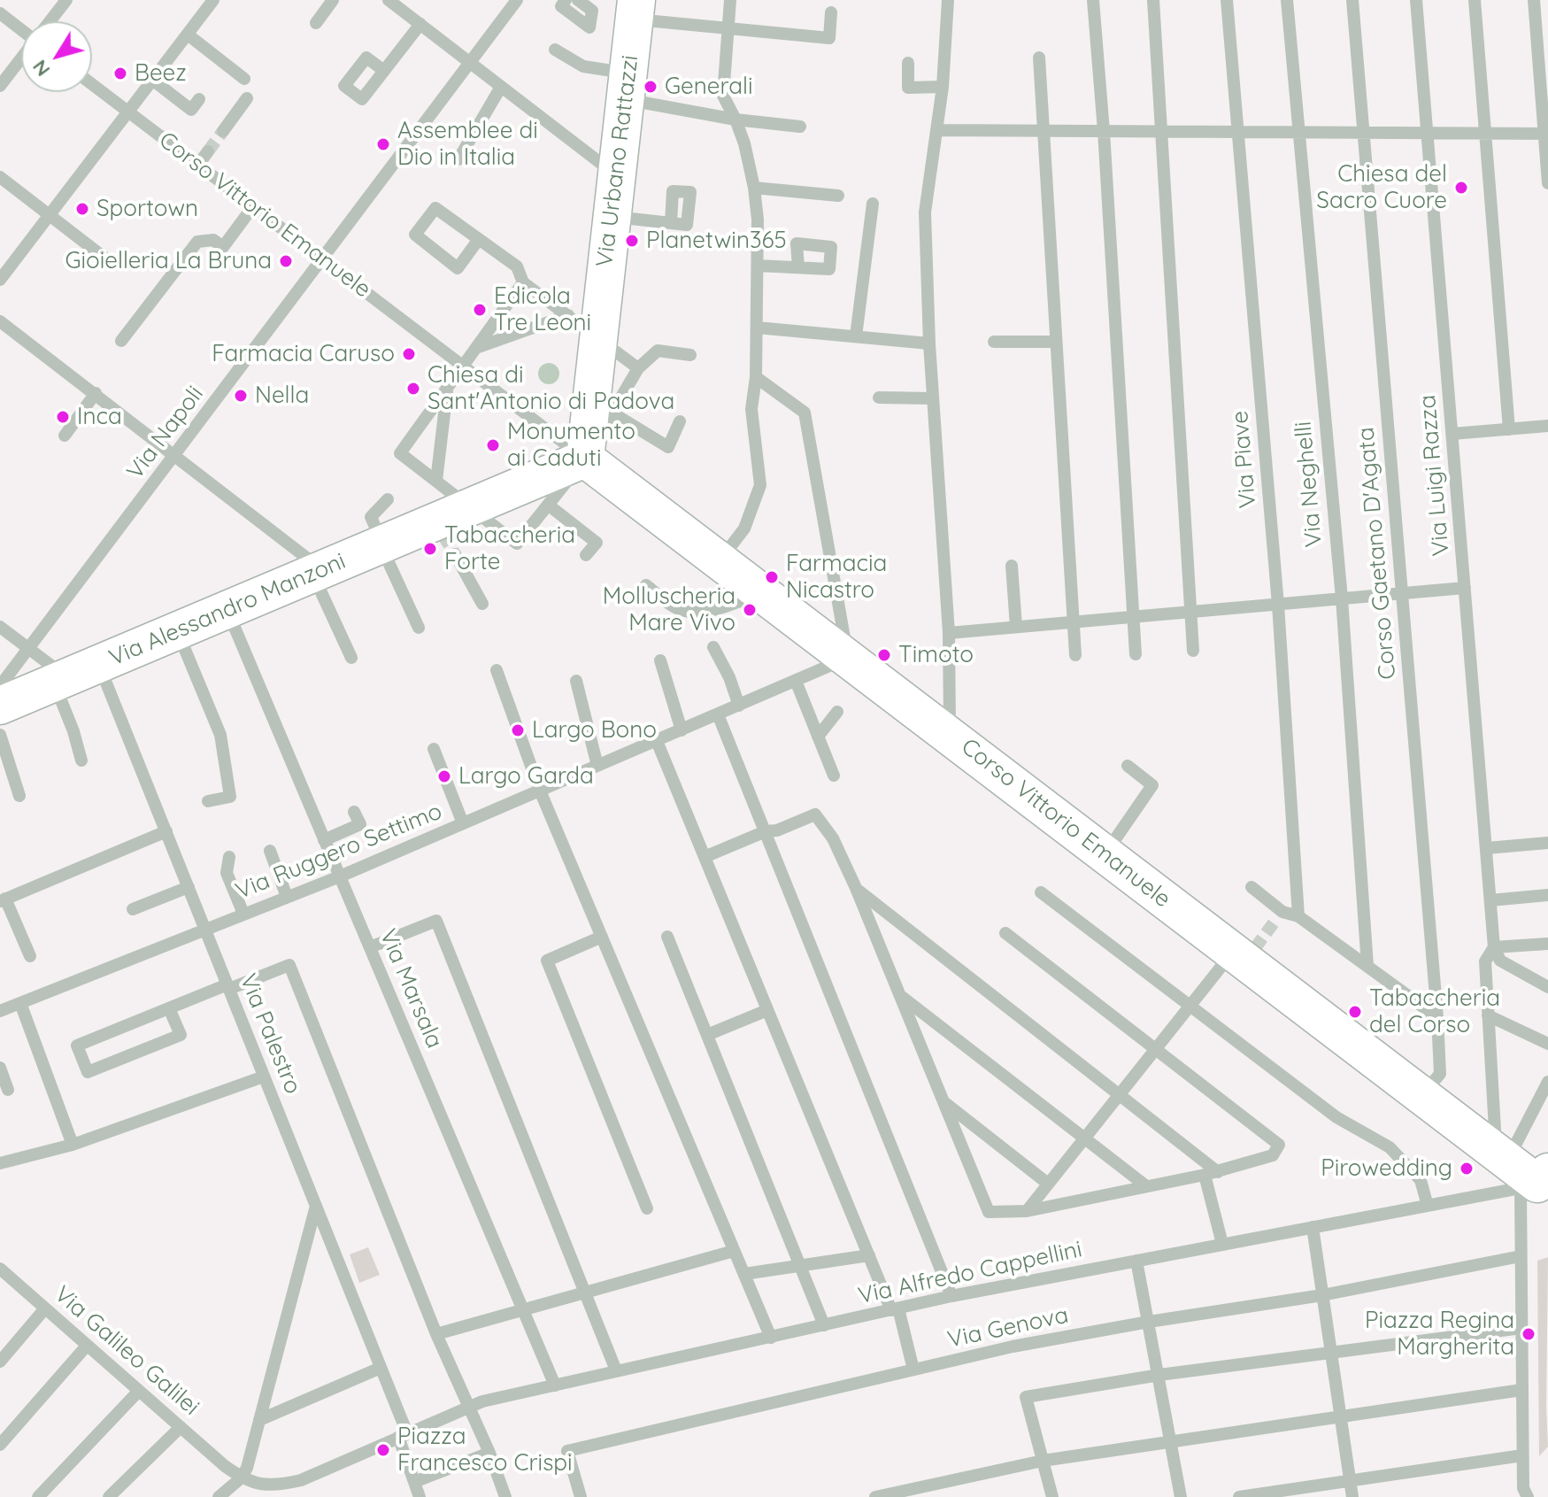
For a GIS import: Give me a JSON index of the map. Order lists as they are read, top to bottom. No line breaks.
{"streets":{"main road":["Via Urbano Rattazzi","Corso Vittorio Emanuele","Via Alessandro Manzoni"],"street":["Via Napoli","Via Piave","Via Luigi Razza","Via Neghelli","Corso Gaetano D'Agata","Via Ruggero Settimo","Via Marsala","Via Palestro","Via Alfredo Cappellini","Via Genova","Via Galileo Galilei"]},"crossings":[["Via Urbano Rattazzi","Corso Vittorio Emanuele"],["Via Urbano Rattazzi","Via Alessandro Manzoni"],["Corso Vittorio Emanuele","Via Napoli"],["Corso Vittorio Emanuele","Via Luigi Razza"],["Corso Vittorio Emanuele","Corso Gaetano D'Agata"],["Corso Vittorio Emanuele","Via Alessandro Manzoni"],["Corso Vittorio Emanuele","Via Ruggero Settimo"],["Corso Vittorio Emanuele","Via Alfredo Cappellini"],["Via Luigi Razza","Via Alfredo Cappellini"],["Via Luigi Razza","Via Genova"],["Via Alessandro Manzoni","Via Marsala"],["Via Alessandro Manzoni","Via Palestro"],["Via Ruggero Settimo","Via Marsala"],["Via Ruggero Settimo","Via Palestro"],["Via Marsala","Via Alfredo Cappellini"],["Via Palestro","Via Alfredo Cappellini"],["Via Alfredo Cappellini","Via Galileo Galilei"]],"places":["Beez","Generali","Assemblee di Dio in Italia","Chiesa del Sacro Cuore","Sportown","Planetwin365","Gioielleria La Bruna","Edicola Tre Leoni","Farmacia Caruso","Chiesa di Sant'Antonio di Padova","Nella","Inca","Monumento ai Caduti","Tabaccheria Forte","Farmacia Nicastro","Molluscheria Mare Vivo","Timoto","Largo Bono","Largo Garda","Tabaccheria del Corso","Pirowedding","Piazza Regina Margherita","Piazza Francesco Crispi"],"north":"bottom left"}
